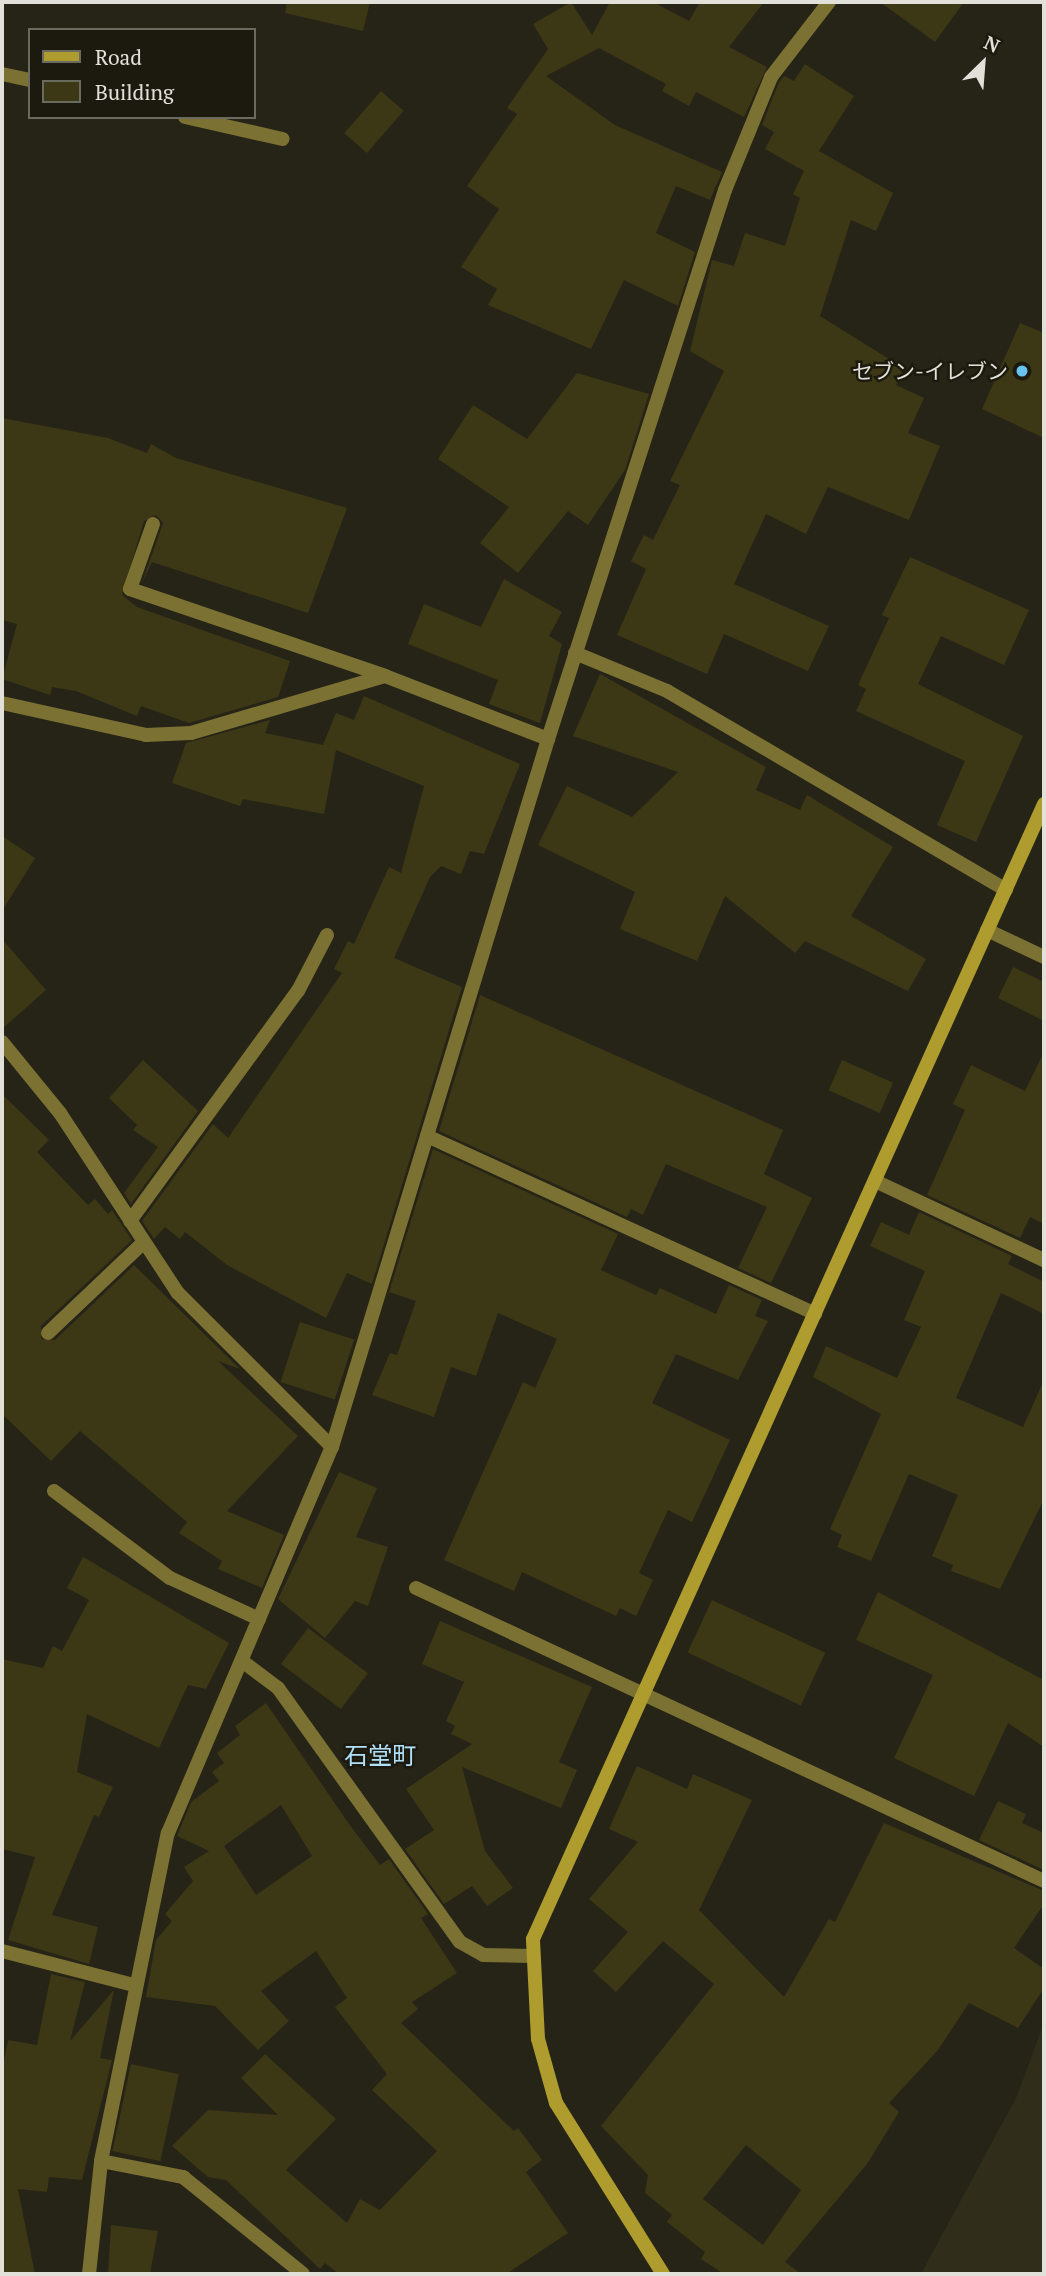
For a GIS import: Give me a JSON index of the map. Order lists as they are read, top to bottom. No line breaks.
{"districts":["石堂町"],"places":["セブン-イレブン"],"legend":["Road","Building"],"north":"top right"}
